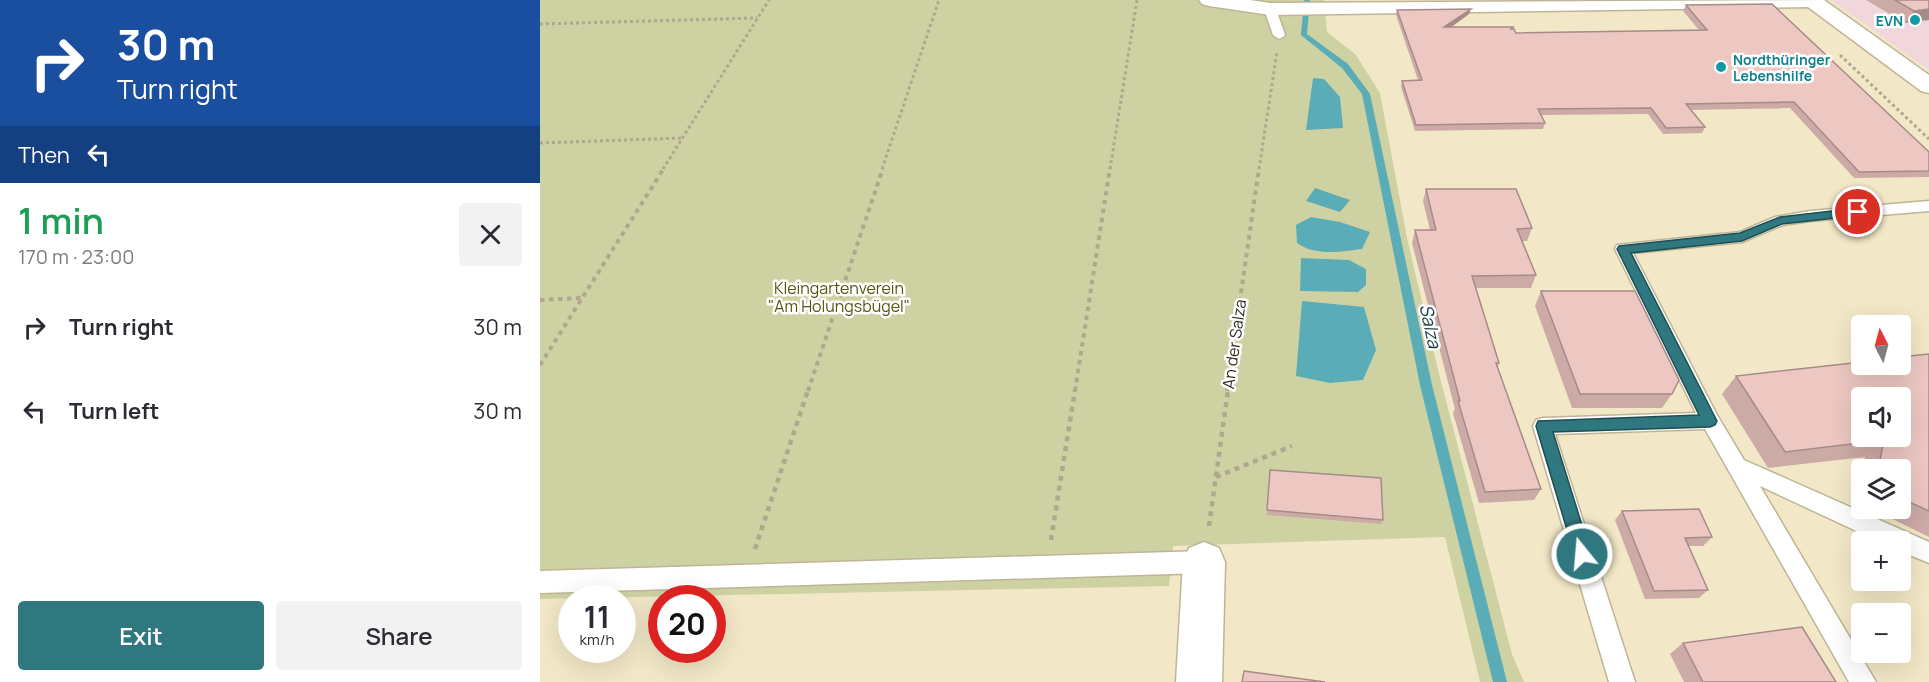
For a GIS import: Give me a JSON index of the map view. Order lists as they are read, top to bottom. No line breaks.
{"streets":{"path":["An der Salza"]},"water":["Salza"],"parks":["Kleingartenverein \"Am Holungsbügel\""],"places":["EVN","Nordthüringer Lebenshilfe"],"north":"top","page":{"turn":["30 m","Turn right"],"then":"Then","heading":["1 min","170 m · 23:00"],"list":[{"name":"Turn right","value":"30 m"},{"name":"Turn left","value":"30 m"}],"map_buttons":["+","−"],"speed":"11 km/h","limit":"20","buttons":["Exit","Share"]}}
